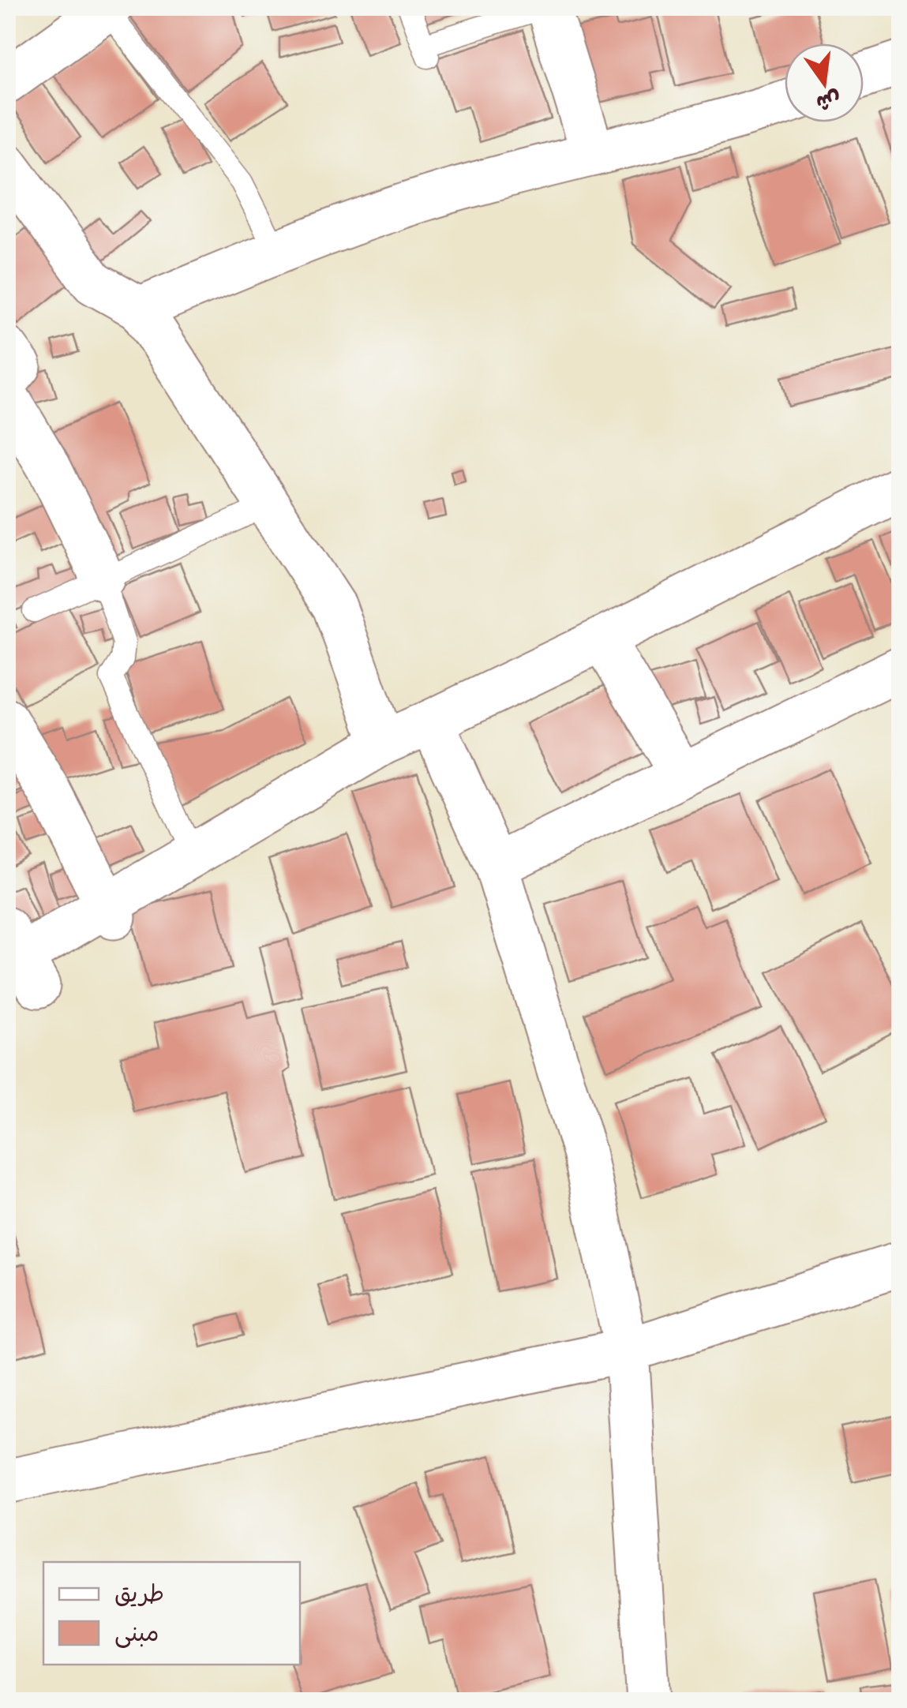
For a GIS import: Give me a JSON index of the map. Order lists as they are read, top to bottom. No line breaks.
{"legend":["طريق","مبنى"],"north":"bottom"}
